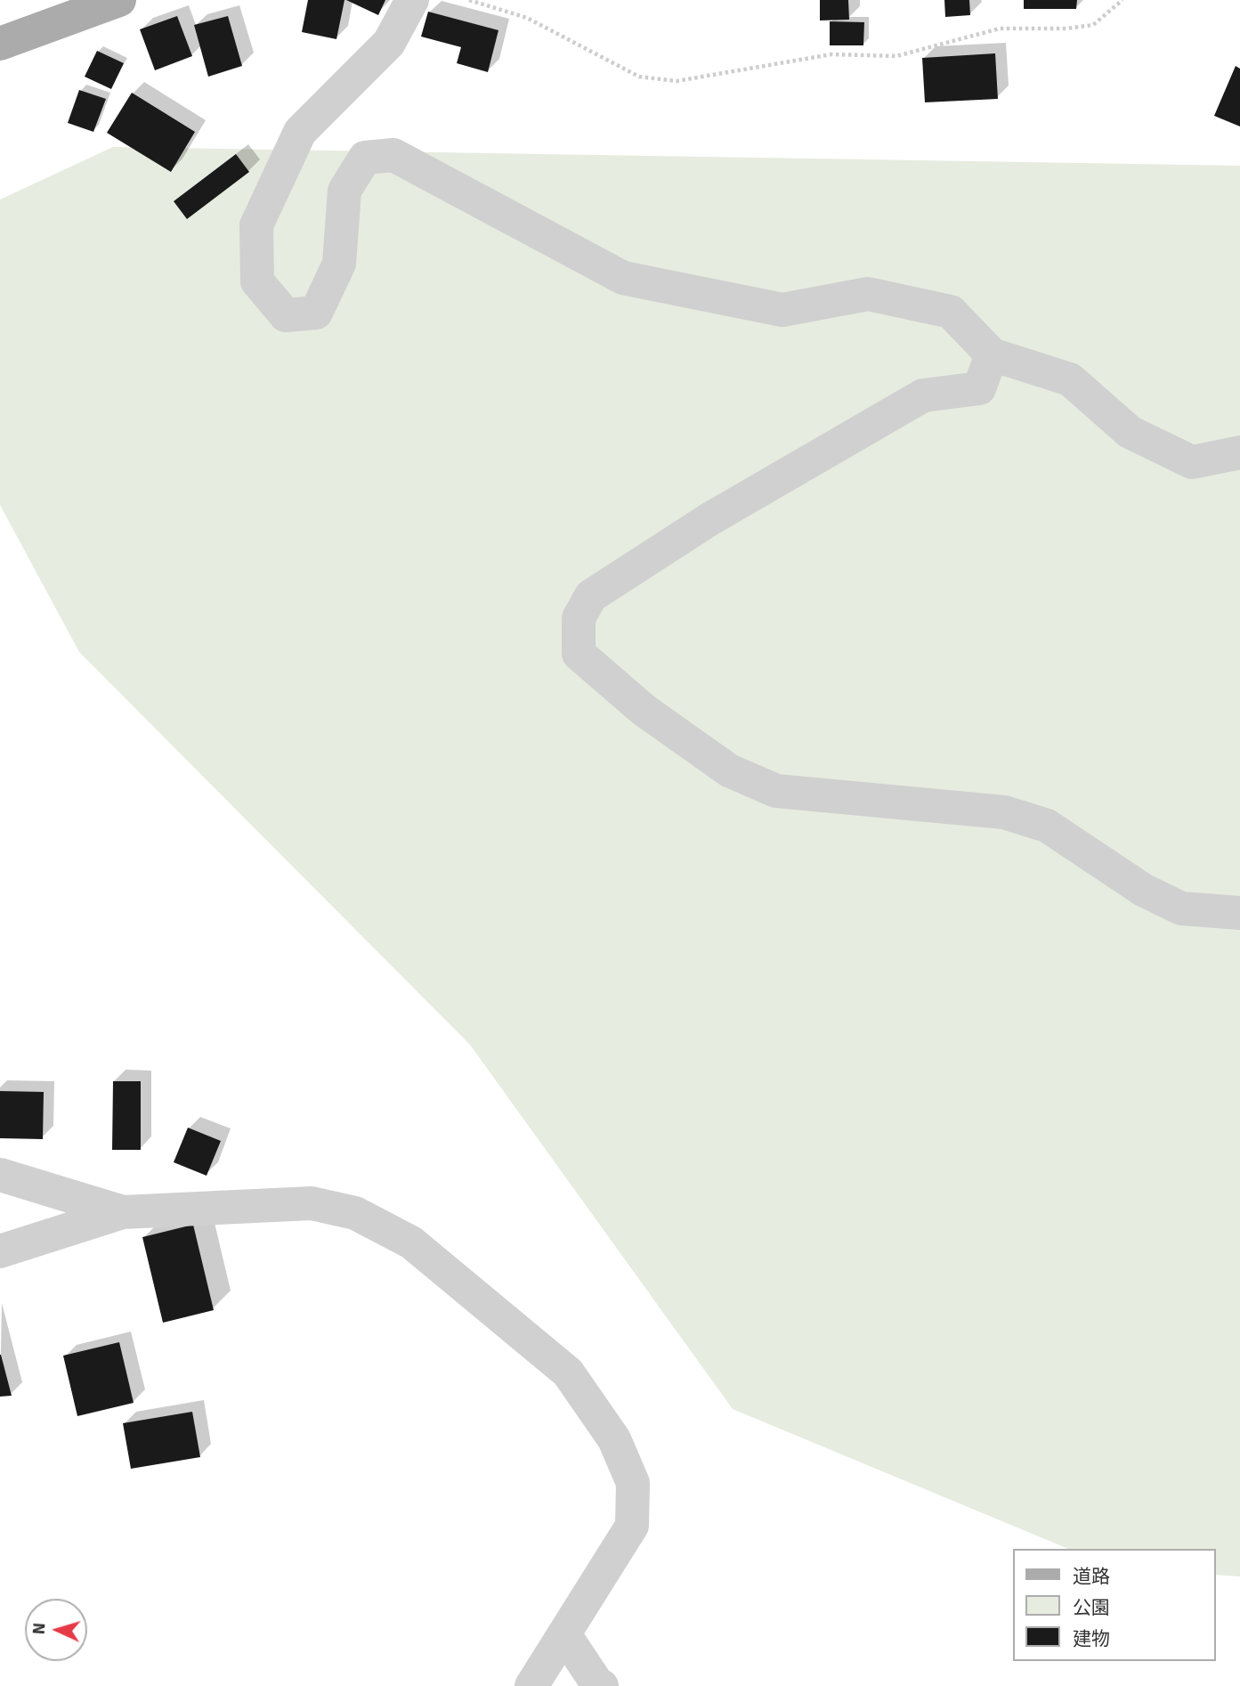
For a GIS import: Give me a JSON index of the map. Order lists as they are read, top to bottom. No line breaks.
{"legend":["道路","公園","建物"],"north":"left"}
